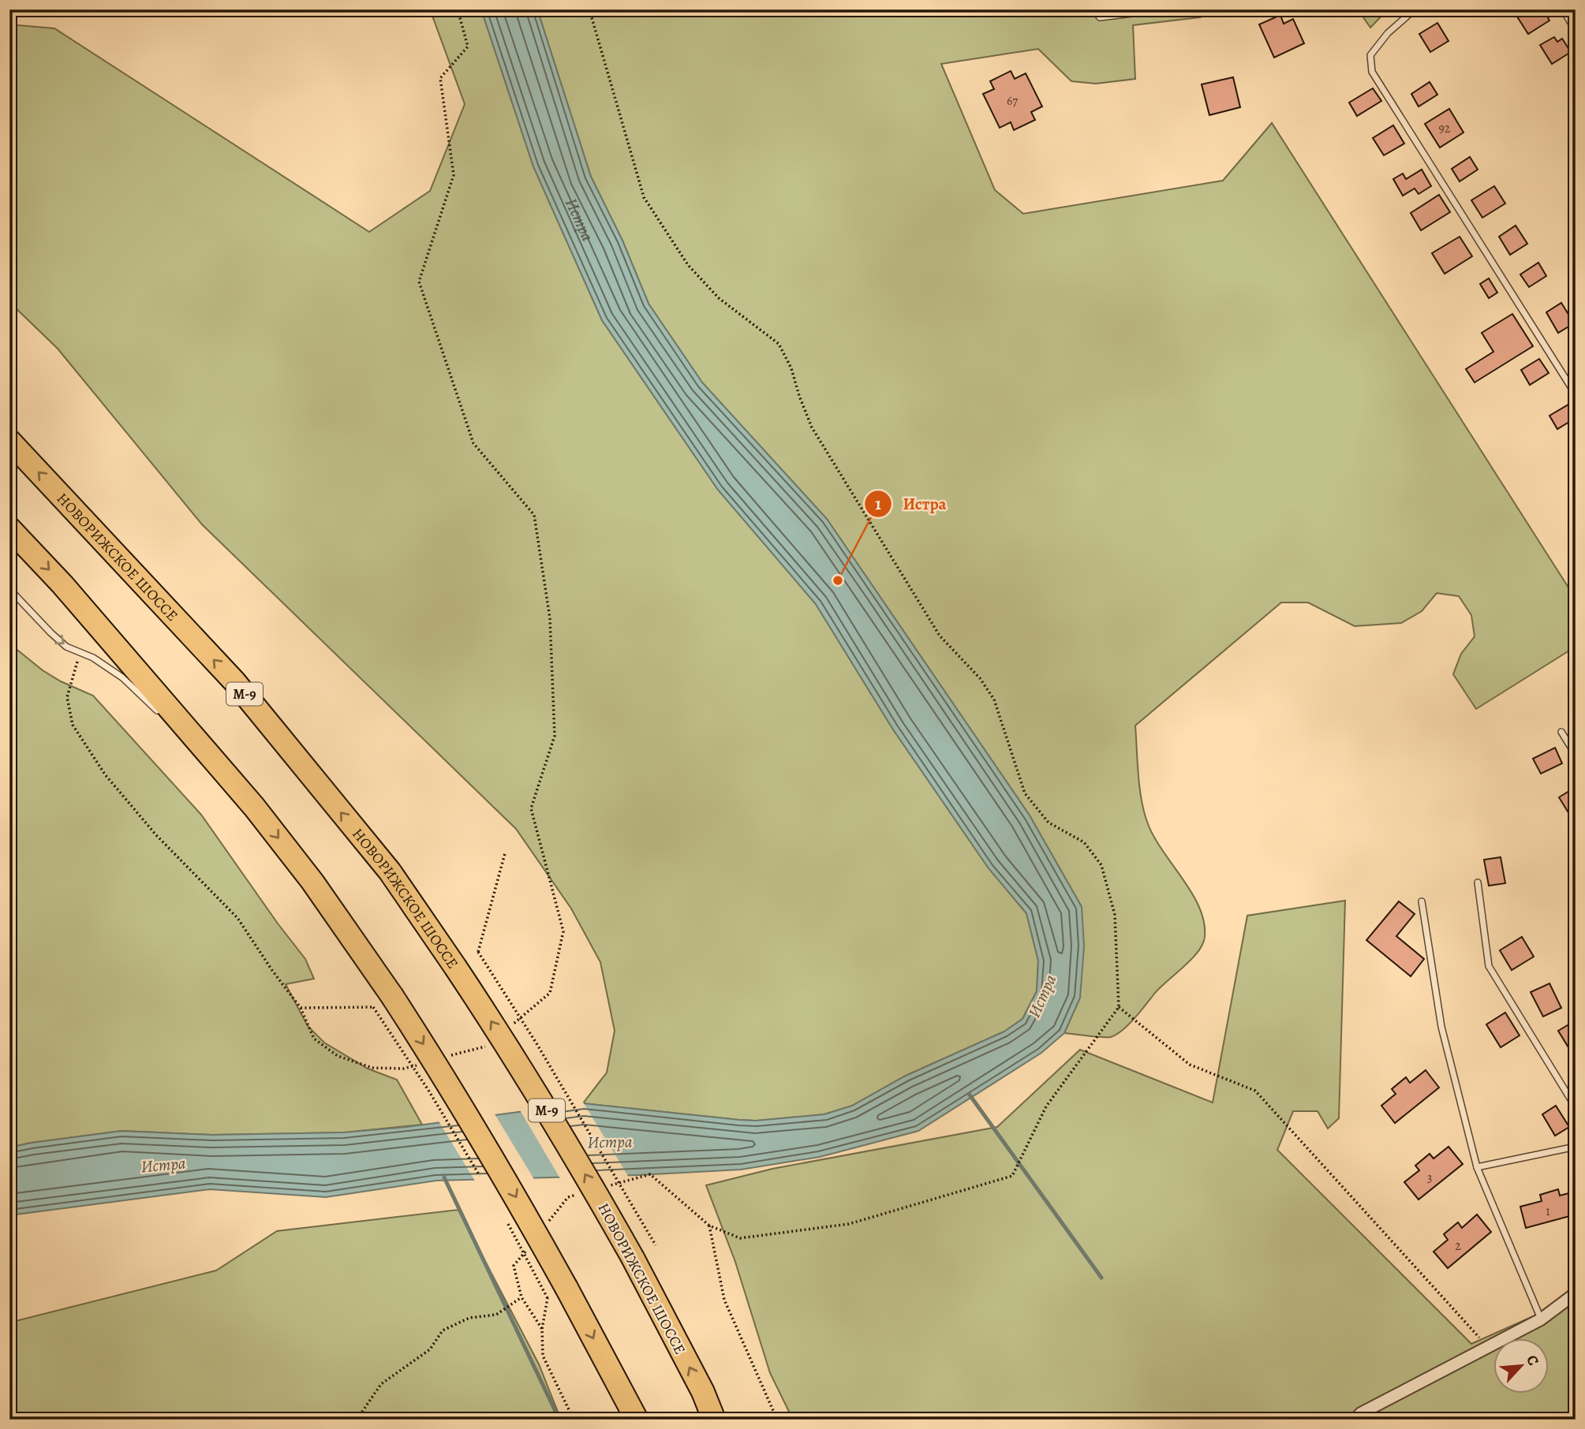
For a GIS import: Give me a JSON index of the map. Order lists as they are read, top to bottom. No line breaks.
{"streets":{"highway":["НОВОРИЖСКОЕ ШОССЕ","М-9"]},"water":["Истра"],"places":["Истра"],"house_numbers":["67","92","3","1","2"],"north":"top right"}
